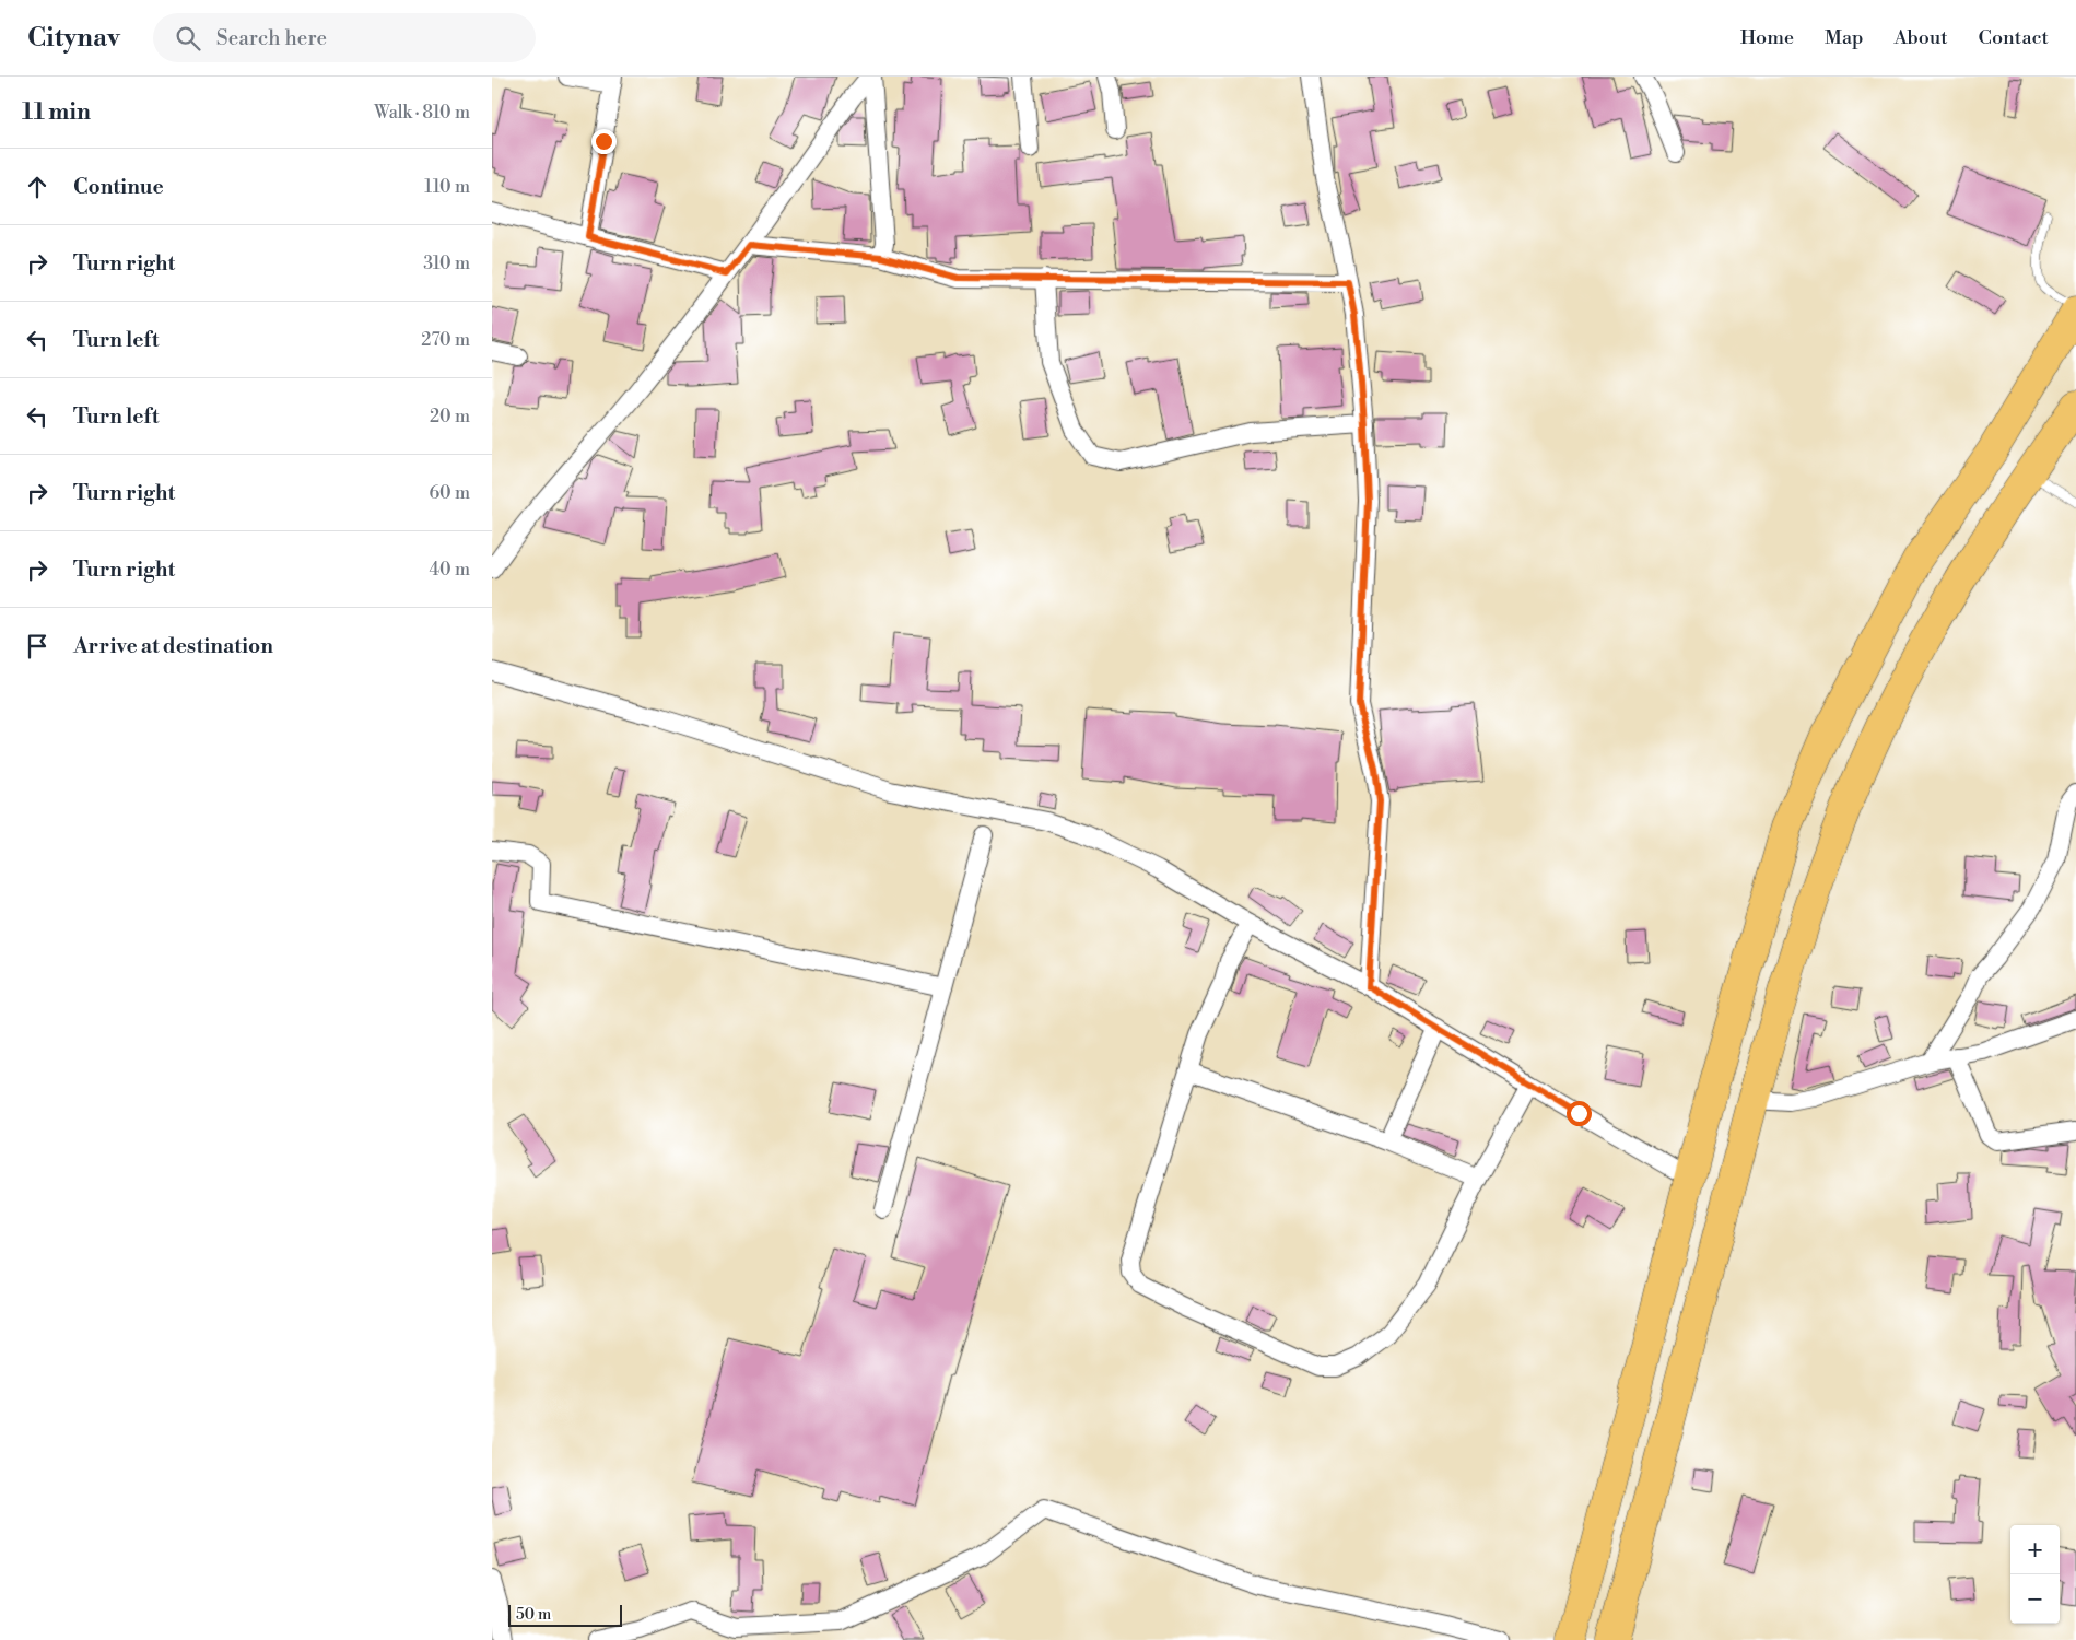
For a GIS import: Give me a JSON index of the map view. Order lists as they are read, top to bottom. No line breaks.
{"scale_bar":"50 m","page":{"header":"Citynav","search":"Search here","nav":["Home","Map","About","Contact"],"heading":["11 min","Walk · 810 m"],"list":[["Continue","110 m"],["Turn right","310 m"],["Turn left","270 m"],["Turn left","20 m"],["Turn right","60 m"],["Turn right","40 m"],"Arrive at destination"],"map_buttons":["+","−"],"scale":"50 m"}}
